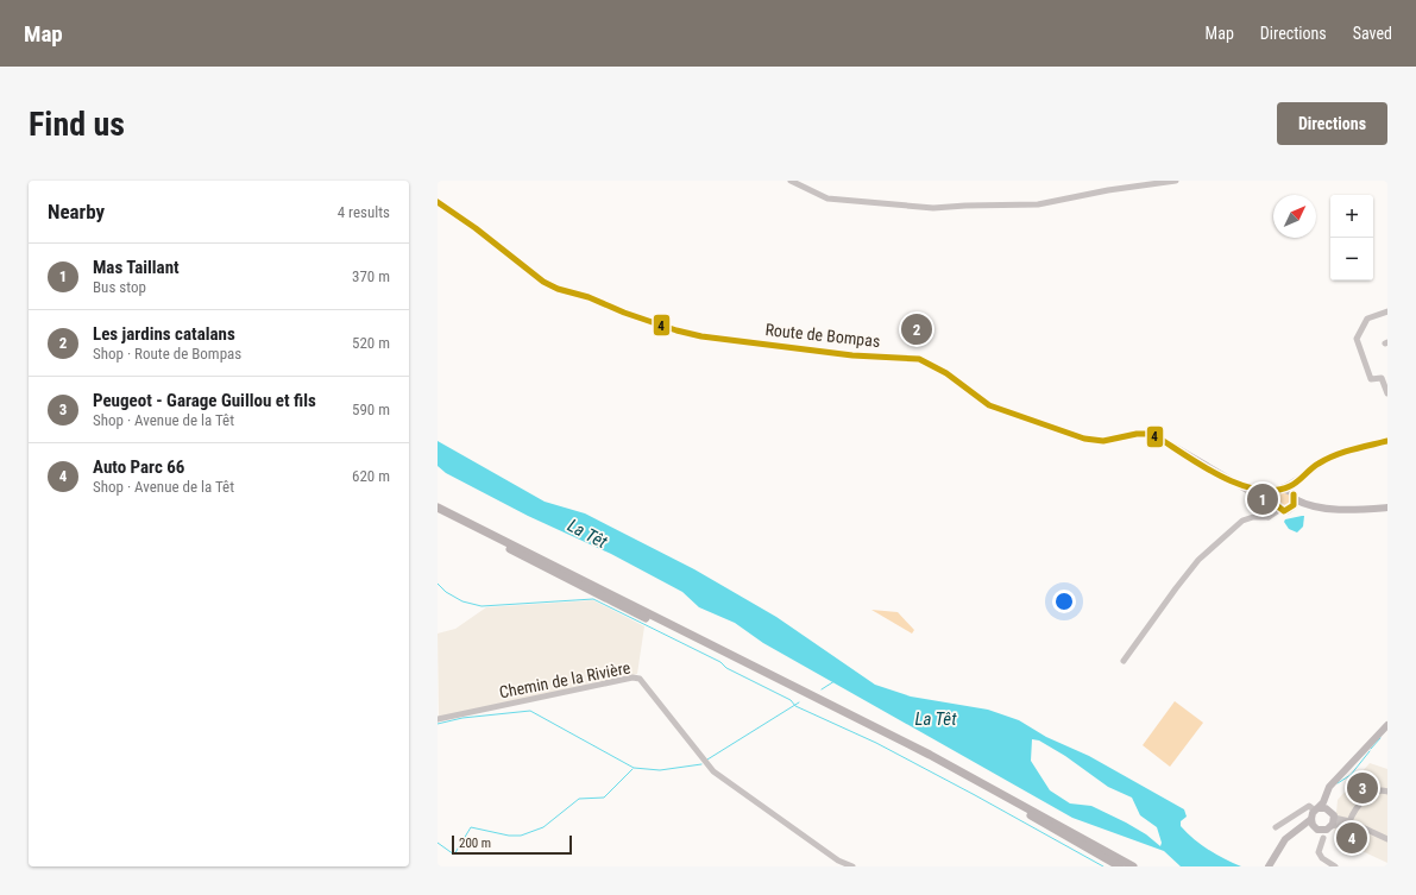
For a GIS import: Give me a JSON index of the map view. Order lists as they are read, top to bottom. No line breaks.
{"streets":{"main road":["Route de Bompas"],"street":["Chemin de la Rivière"]},"water":["La Têt"],"lines":["transit line 4"],"scale_bar":"200 m","north":"top right","page":{"header":"Map","nav":["Map","Directions","Saved"],"buttons":"Directions","title":"Find us","heading":["Nearby","4 results"],"map_buttons":["+","−"],"list":[{"mark":"1","name":"Mas Taillant","note":"Bus stop","value":"370 m"},{"mark":"2","name":"Les jardins catalans","note":"Shop · Route de Bompas","value":"520 m"},{"mark":"3","name":"Peugeot - Garage Guillou et fils","note":"Shop · Avenue de la Têt","value":"590 m"},{"mark":"4","name":"Auto Parc 66","note":"Shop · Avenue de la Têt","value":"620 m"}],"pins":["2","1","3","4"],"scale":"200 m"}}
